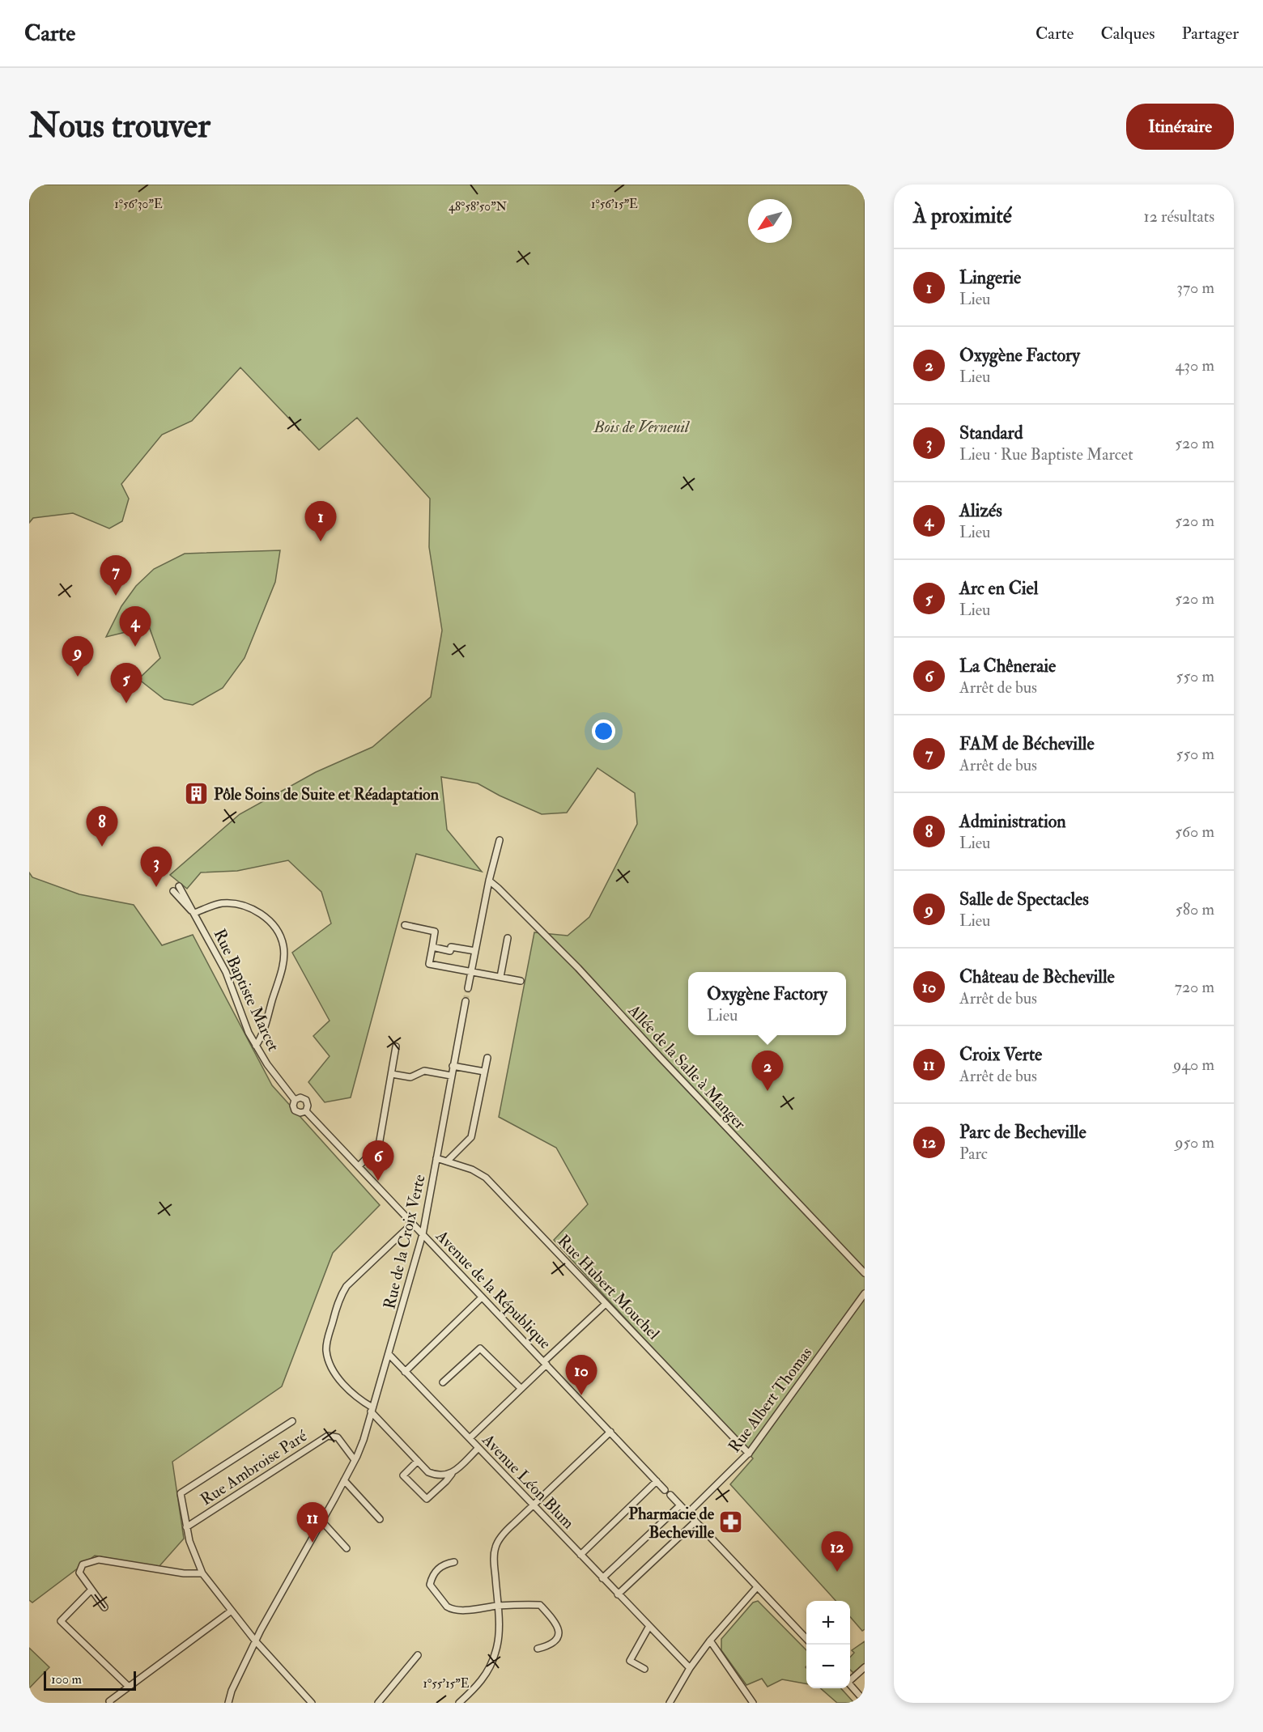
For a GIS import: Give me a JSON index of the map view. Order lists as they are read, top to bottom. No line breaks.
{"streets":{"street":["Rue Baptiste Marcet","Allée de la Salle à Manger","Rue de la Croix Verte","Rue Hubert Mouchel","Avenue de la République","Rue Albert Thomas","Rue Ambroise Paré","Avenue Léon Blum"]},"crossings":[["Rue Baptiste Marcet","Rue de la Croix Verte"],["Rue Baptiste Marcet","Avenue de la République"],["Rue de la Croix Verte","Rue Hubert Mouchel"],["Rue de la Croix Verte","Avenue de la République"],["Rue de la Croix Verte","Rue Ambroise Paré"],["Rue de la Croix Verte","Avenue Léon Blum"],["Rue Hubert Mouchel","Rue Albert Thomas"]],"parks":["Bois de Verneuil"],"places":{"building":["Pôle Soins de Suite et Réadaptation"],"pharmacy":["Pharmacie de Becheville"]},"scale_bar":"100 m","north":"bottom left","page":{"header":"Carte","nav":["Carte","Calques","Partager"],"buttons":"Itinéraire","title":"Nous trouver","heading":["À proximité","12 résultats"],"list":[{"mark":"1","name":"Lingerie","note":"Lieu","value":"370 m"},{"mark":"2","name":"Oxygène Factory","note":"Lieu","value":"430 m"},{"mark":"3","name":"Standard","note":"Lieu · Rue Baptiste Marcet","value":"520 m"},{"mark":"4","name":"Alizés","note":"Lieu","value":"520 m"},{"mark":"5","name":"Arc en Ciel","note":"Lieu","value":"520 m"},{"mark":"6","name":"La Chêneraie","note":"Arrêt de bus","value":"550 m"},{"mark":"7","name":"FAM de Bécheville","note":"Arrêt de bus","value":"550 m"},{"mark":"8","name":"Administration","note":"Lieu","value":"560 m"},{"mark":"9","name":"Salle de Spectacles","note":"Lieu","value":"580 m"},{"mark":"10","name":"Château de Bècheville","note":"Arrêt de bus","value":"720 m"},{"mark":"11","name":"Croix Verte","note":"Arrêt de bus","value":"940 m"},{"mark":"12","name":"Parc de Becheville","note":"Parc","value":"950 m"}],"pins":["1","7","4","9","5","8","3","2","6","10","11","12"],"popup":["Oxygène Factory","Lieu"],"map_buttons":["+","−"],"scale":"100 m"},"coordinates":["1°56'30\"E","1°56'15\"E","48°58'50\"N","1°55'15\"E"]}
